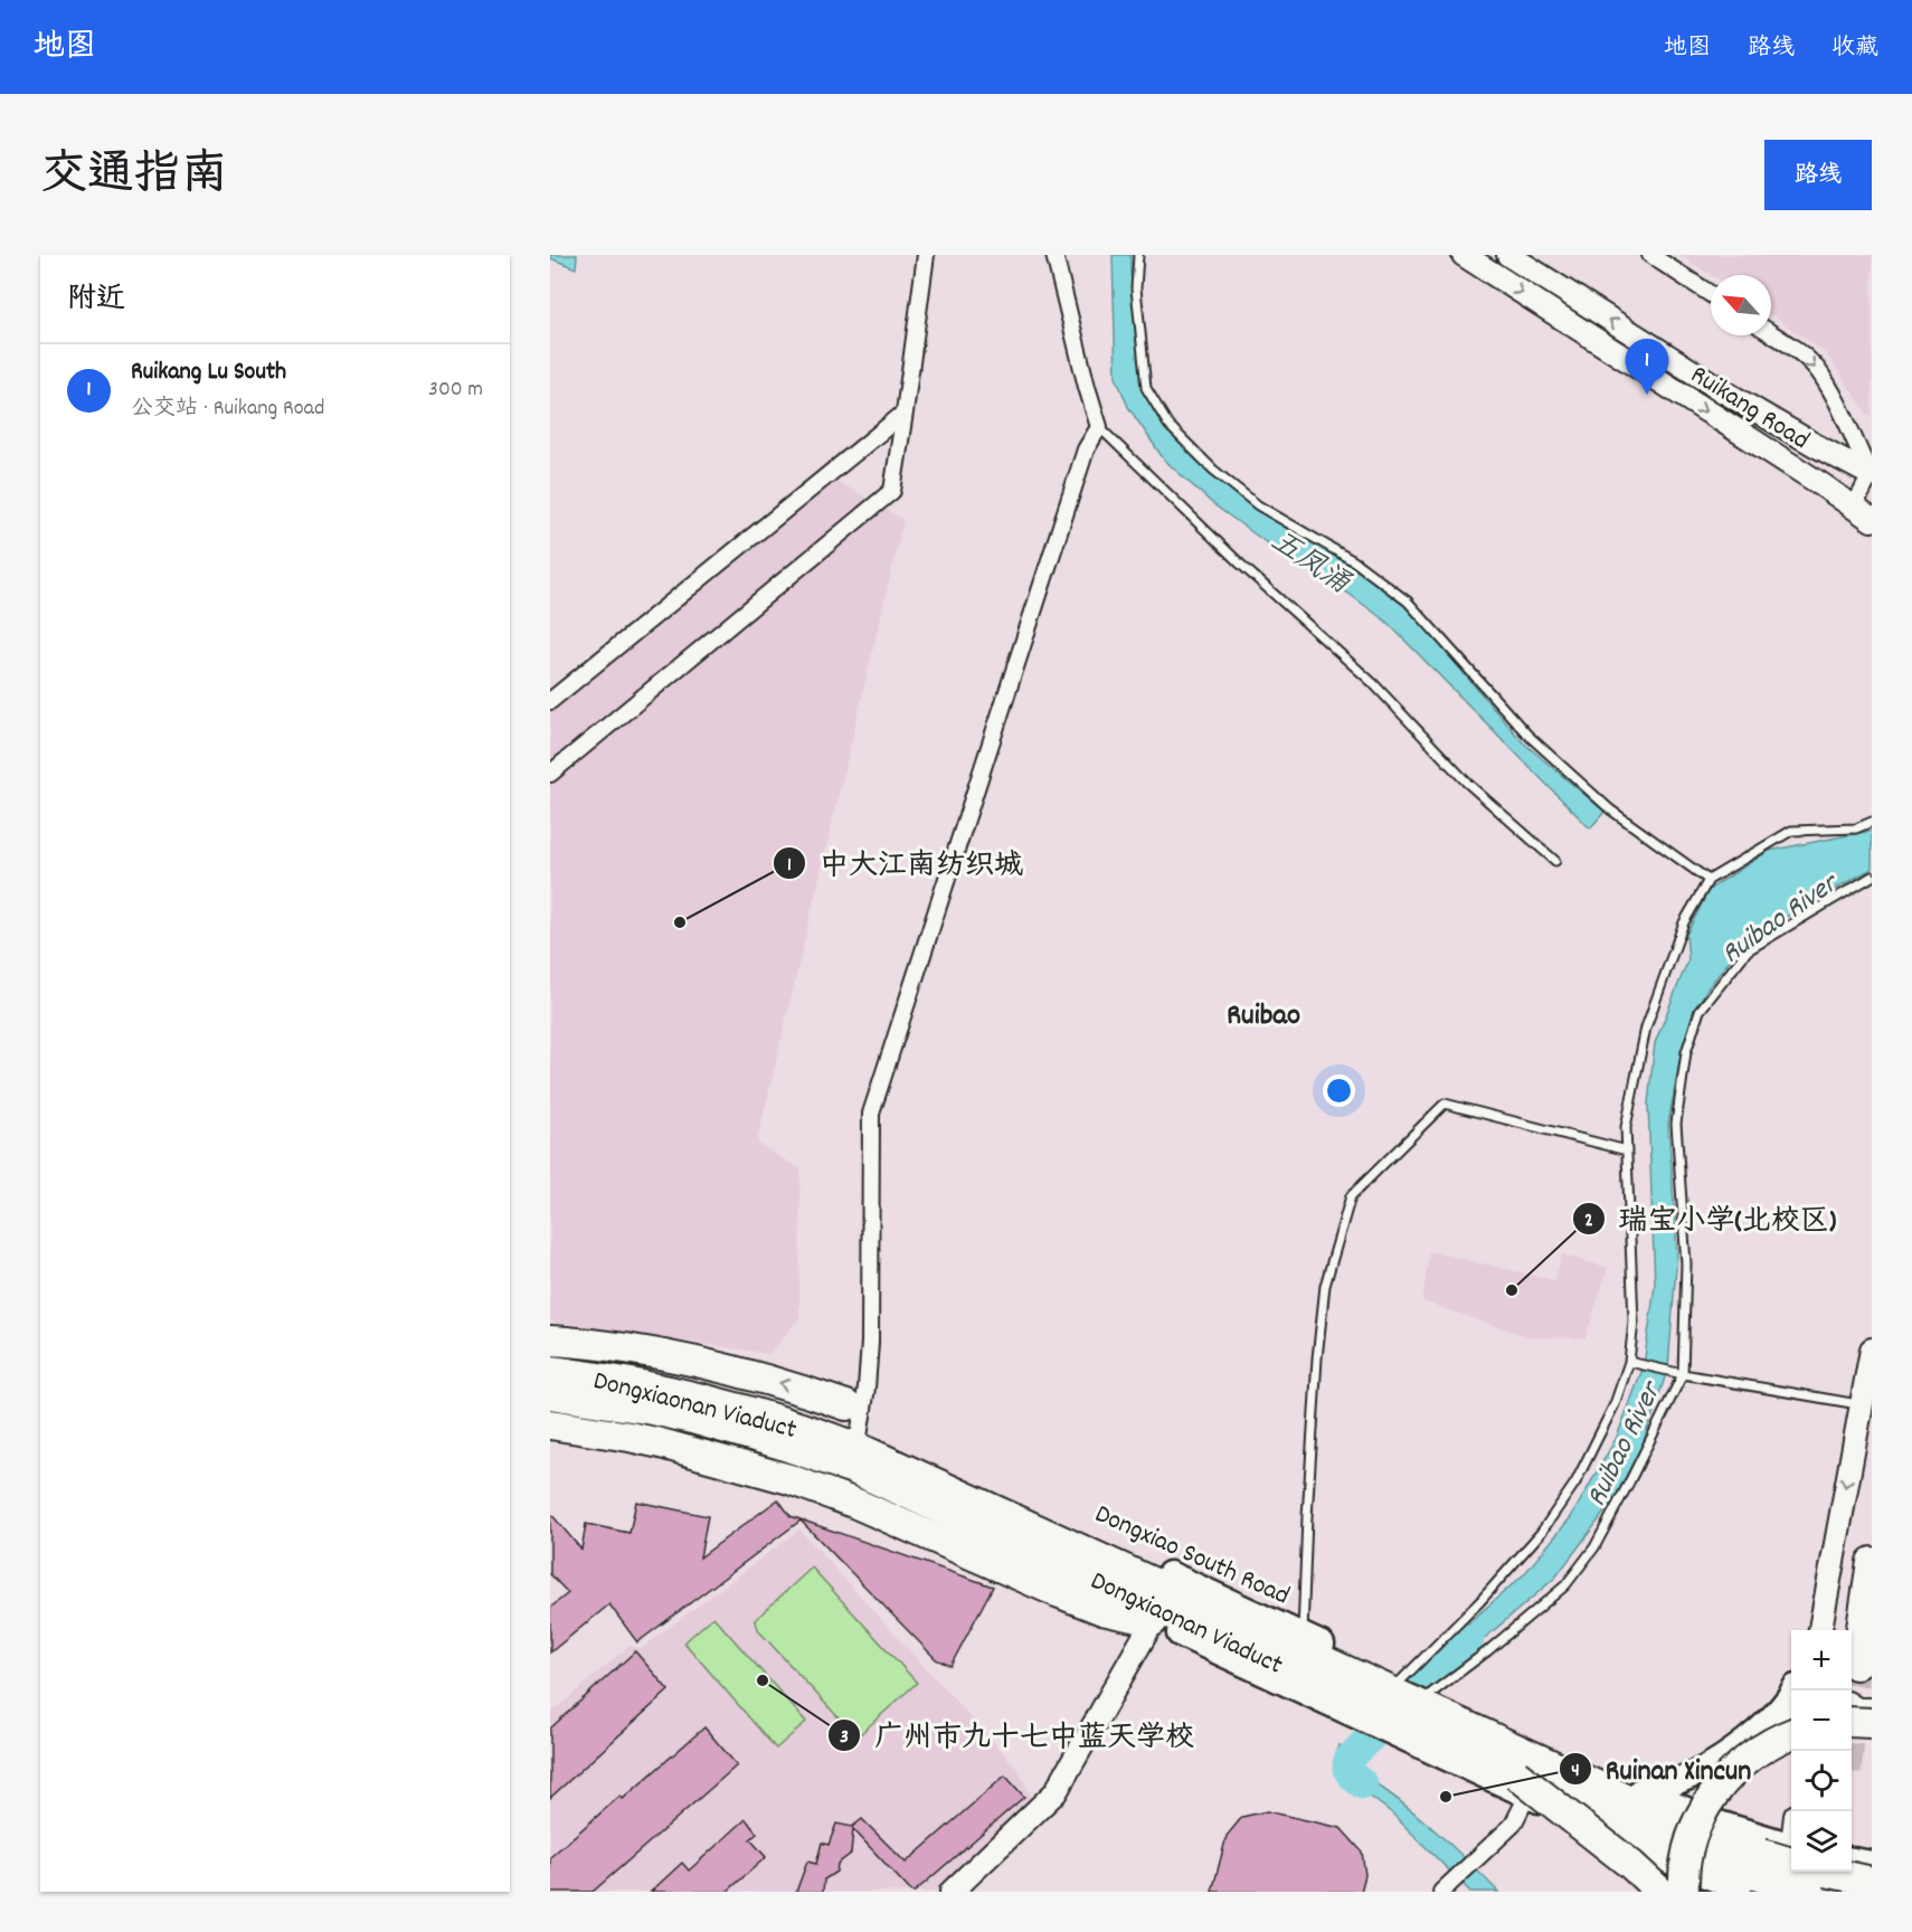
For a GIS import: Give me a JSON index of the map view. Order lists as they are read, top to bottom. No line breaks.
{"streets":{"highway":["Dongxiaonan Viaduct"],"main road":["Ruikang Road","Dongxiao South Road"]},"districts":["Ruibao"],"water":["五凤涌","Ruibao River"],"places":["中大江南纺织城","瑞宝小学(北校区)","广州市九十七中蓝天学校","Ruinan Xincun"],"north":"top left","page":{"header":"地图","nav":["地图","路线","收藏"],"title":"交通指南","buttons":"路线","heading":"附近","pins":"1","list":[{"mark":"1","name":"Ruikang Lu South","note":"公交站 · Ruikang Road","value":"300 m"}],"map_buttons":["+","−"]}}
